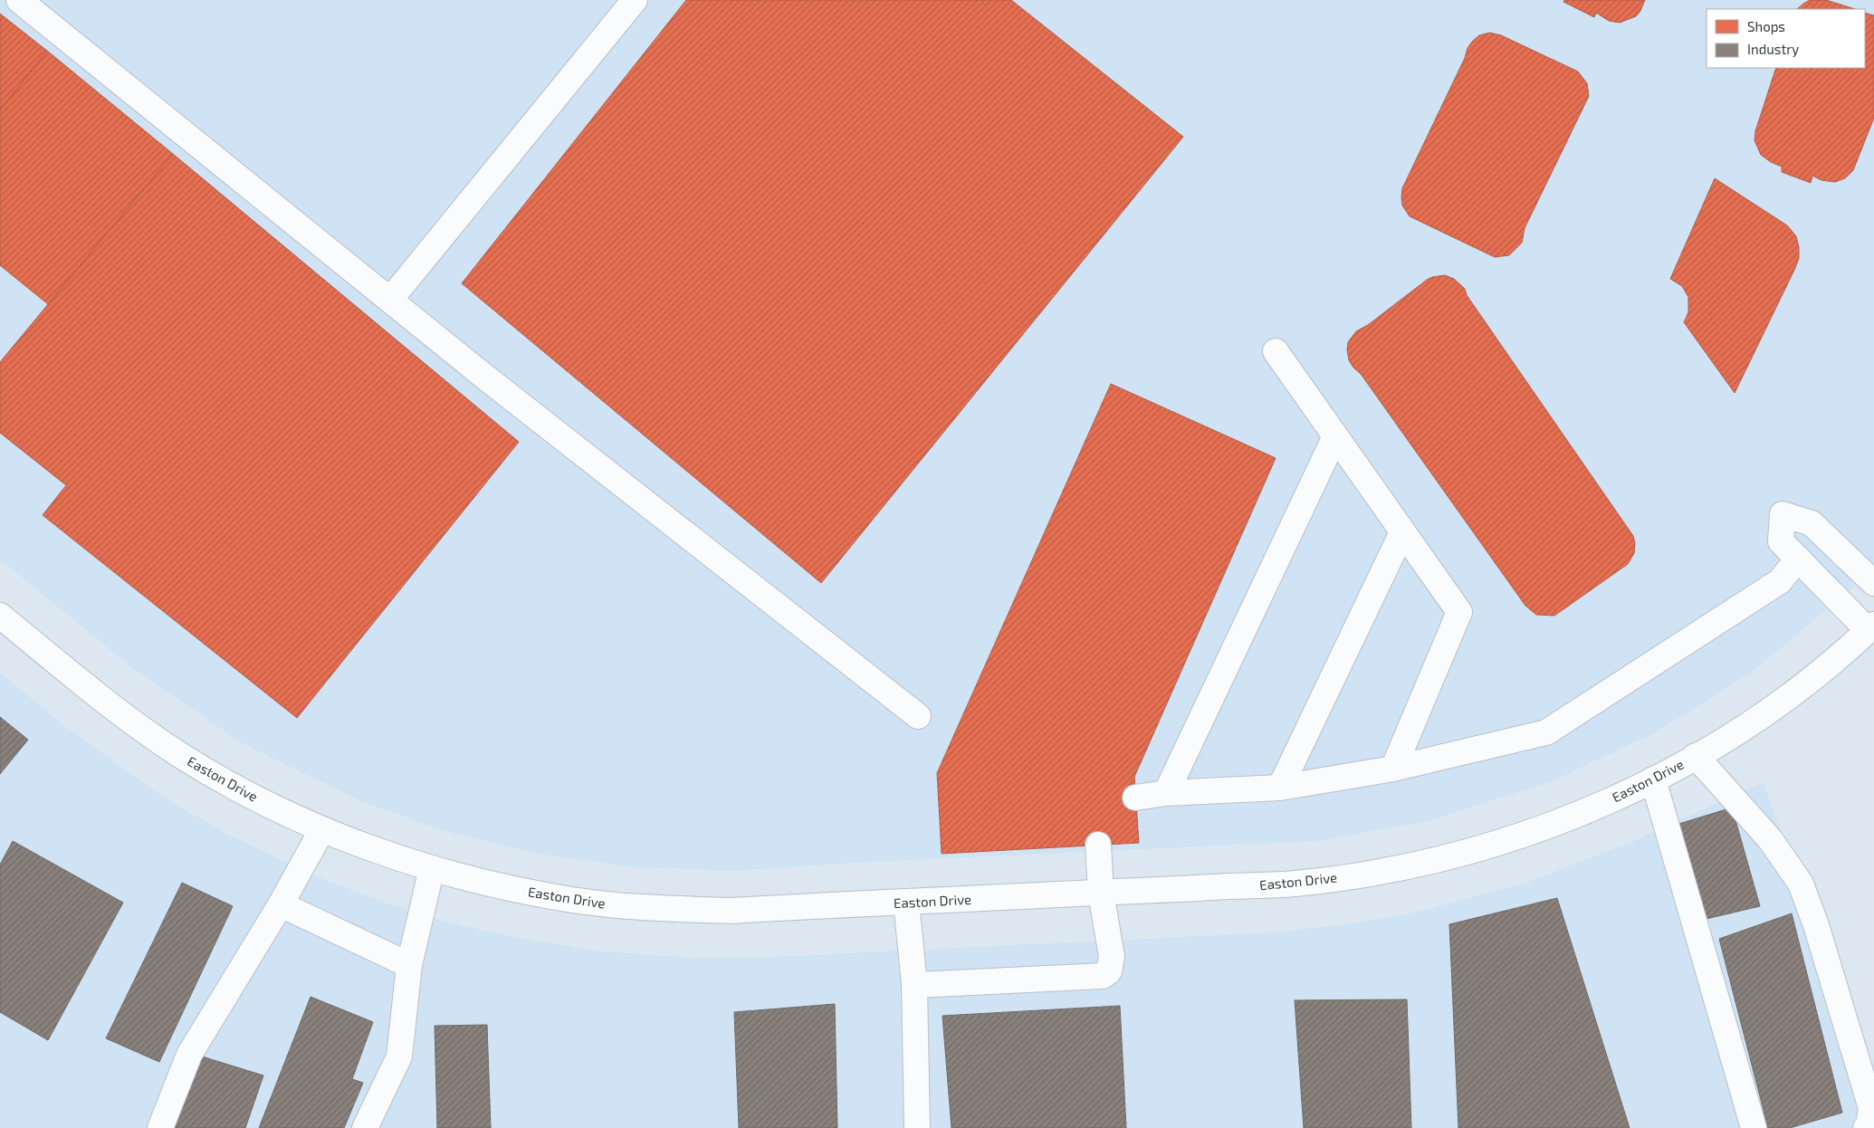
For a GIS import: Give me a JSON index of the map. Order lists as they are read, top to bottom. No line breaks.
{"streets":{"street":["Easton Drive"]},"legend":["Shops","Industry"]}
